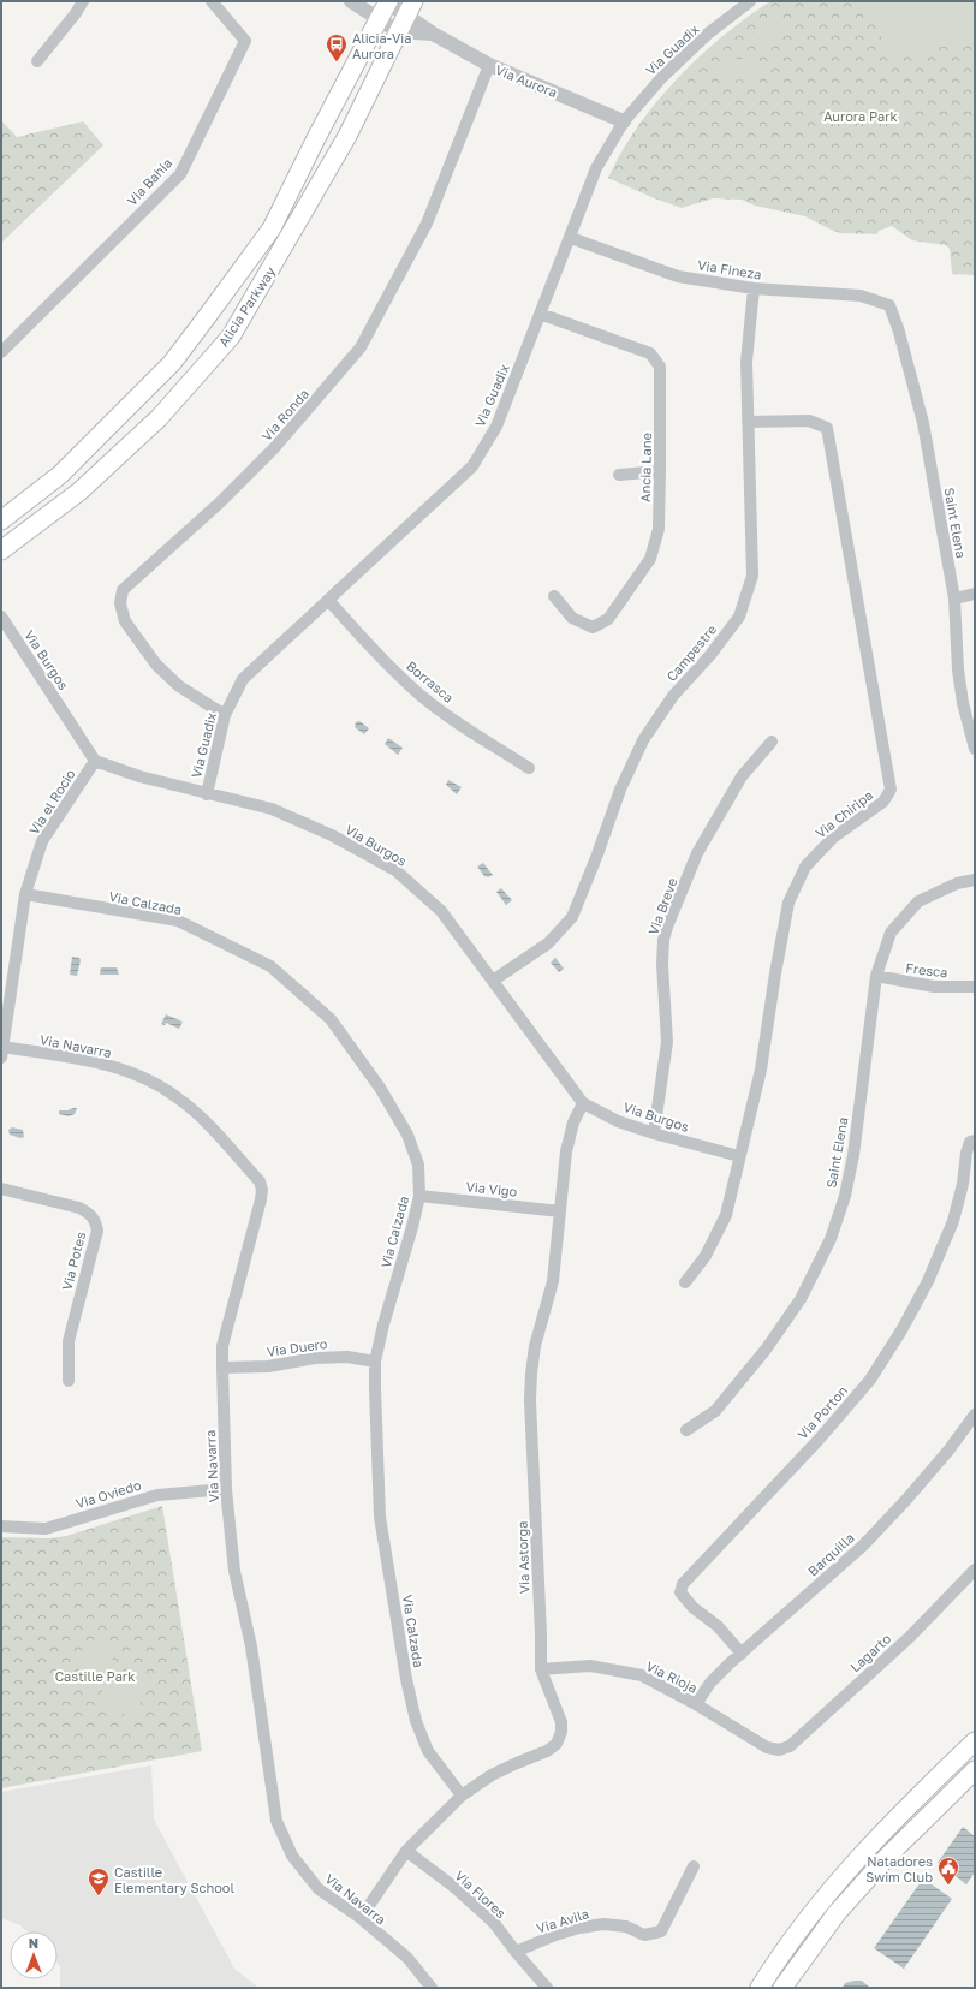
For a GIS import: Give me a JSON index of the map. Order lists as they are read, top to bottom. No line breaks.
{"streets":{"main road":["Alicia Parkway"],"street":["Via Guadix","Via Aurora","Via Bahia","Via Fineza","Via Ronda","Ancia Lane","Saint Elena","Campestre","Via Burgos","Borrasca","Via el Rocio","Via Chiripa","Via Calzada","Via Breve","Fresca","Via Navarra","Via Vigo","Via Potes","Via Duero","Via Porton","Via Oviedo","Barquilla","Via Astorga","Lagarto","Via Rioja","Via Flores","Via Avila"]},"crossings":[["Via Guadix","Via Aurora"],["Via Guadix","Via Fineza"],["Via Guadix","Via Ronda"],["Via Guadix","Ancia Lane"],["Via Guadix","Via Burgos"],["Via Guadix","Borrasca"],["Via Aurora","Alicia Parkway"],["Via Aurora","Via Ronda"],["Via Fineza","Saint Elena"],["Via Fineza","Campestre"],["Saint Elena","Fresca"],["Campestre","Via Burgos"],["Campestre","Via Chiripa"],["Via Burgos","Via el Rocio"],["Via Burgos","Via Chiripa"],["Via Burgos","Via Breve"],["Via Burgos","Via Astorga"],["Via el Rocio","Via Calzada"],["Via el Rocio","Via Navarra"],["Via Calzada","Via Vigo"],["Via Calzada","Via Duero"],["Via Calzada","Via Astorga"],["Via Navarra","Via Duero"],["Via Navarra","Via Oviedo"],["Via Navarra","Via Astorga"],["Via Vigo","Via Astorga"],["Via Porton","Barquilla"],["Barquilla","Via Rioja"],["Via Astorga","Via Rioja"],["Via Astorga","Via Flores"],["Lagarto","Via Rioja"],["Via Flores","Via Avila"]],"parks":["Aurora Park","Castille Park"],"places":{"bus stop":["Alicia-Via Aurora"],"public building":["Natadores Swim Club"],"school or university":["Castille Elementary School"]},"north":"top"}
